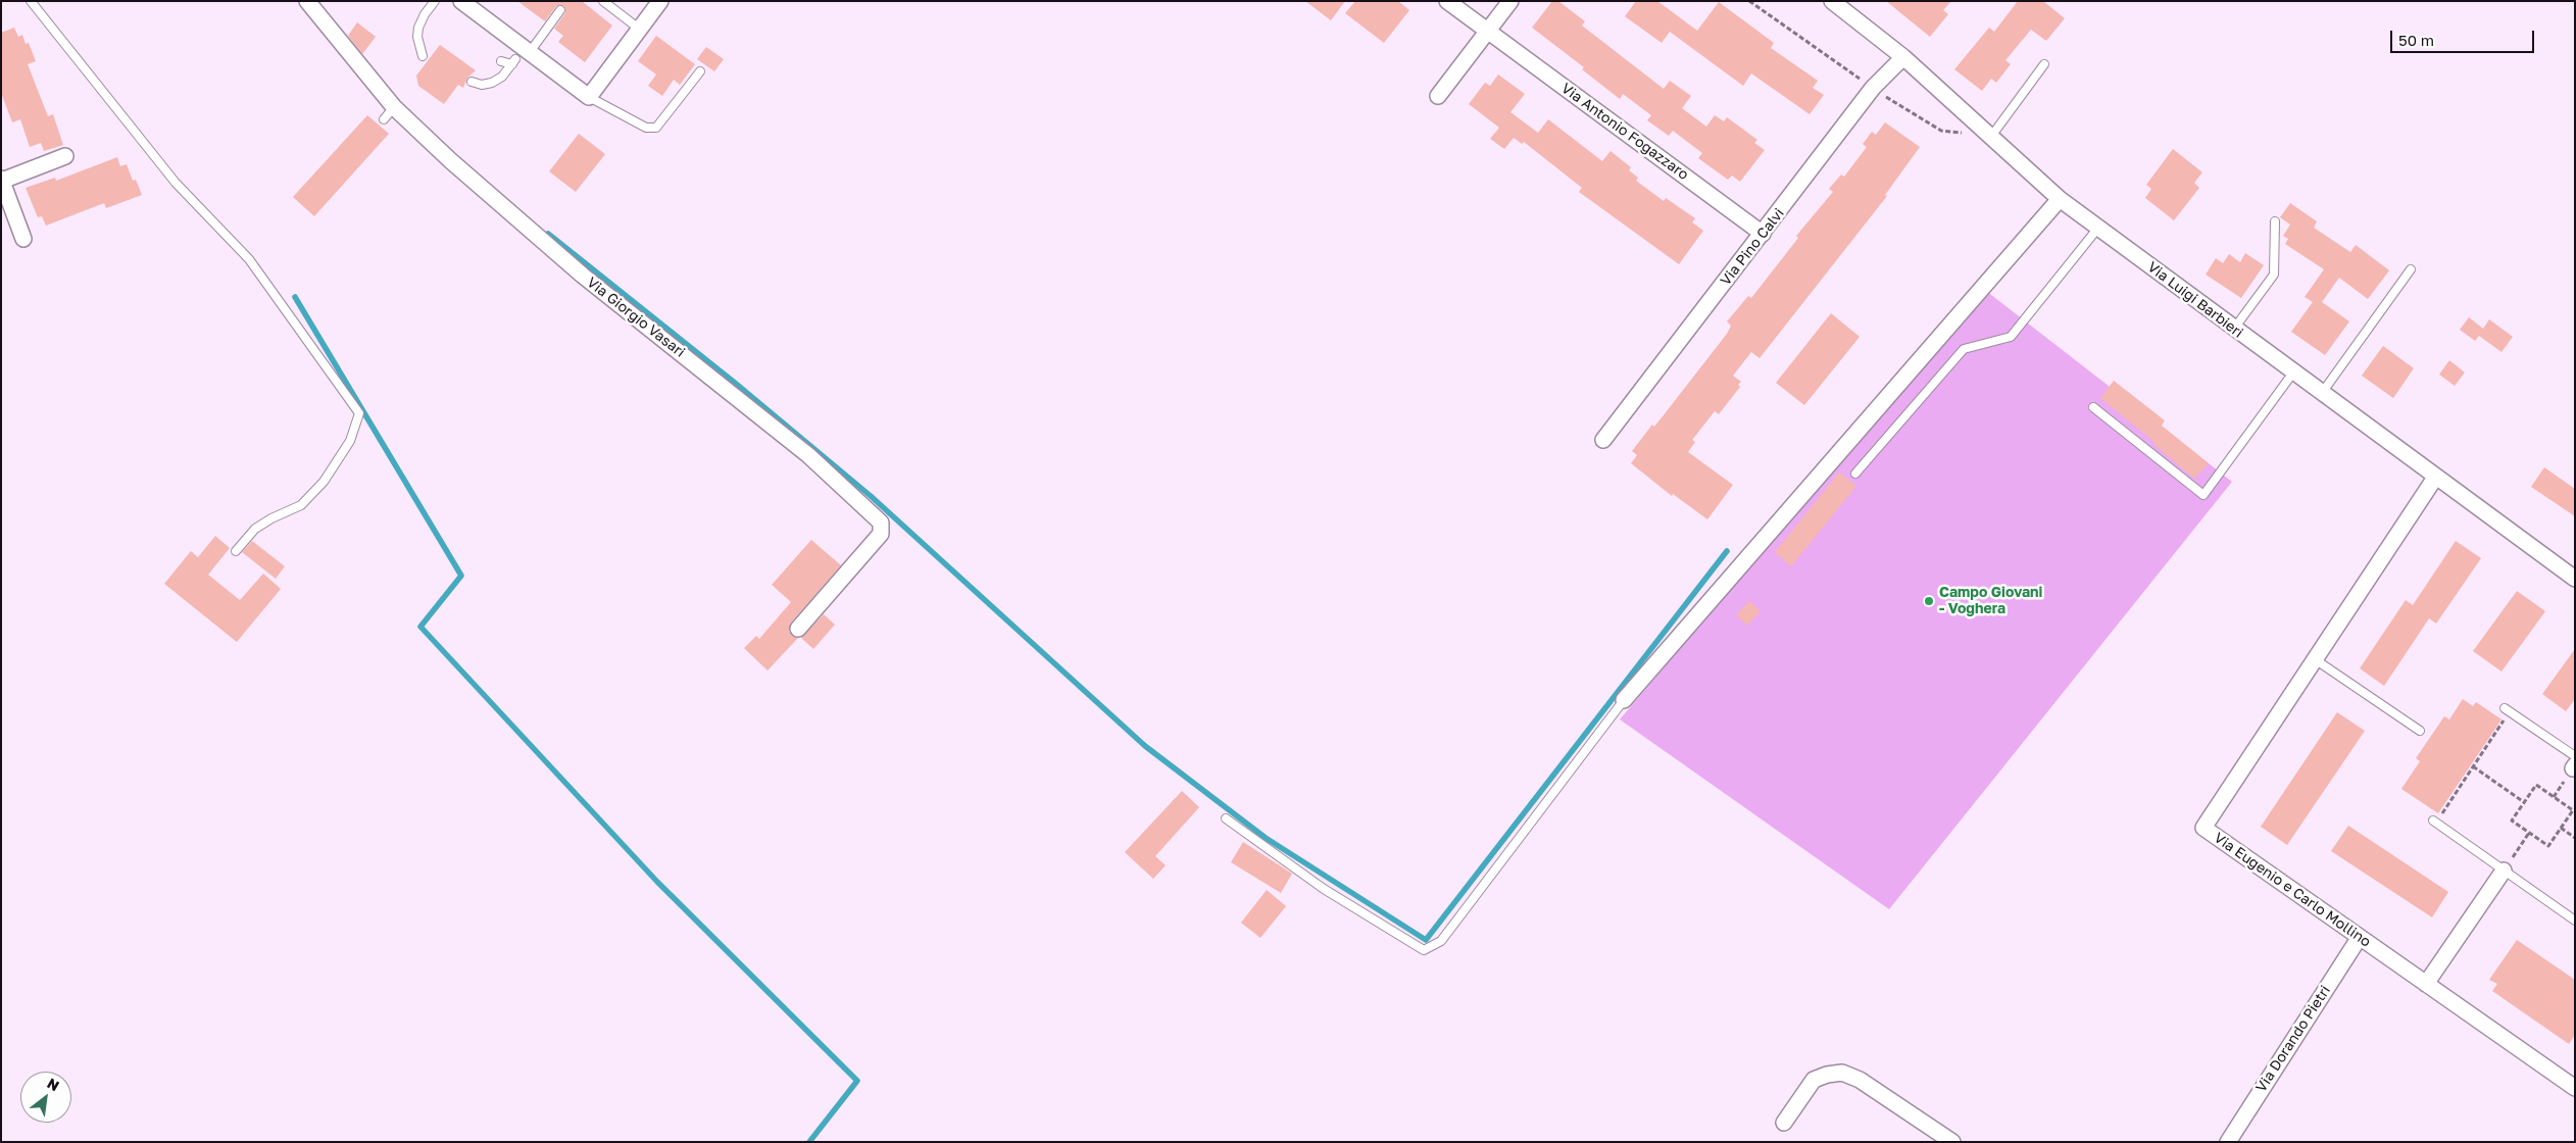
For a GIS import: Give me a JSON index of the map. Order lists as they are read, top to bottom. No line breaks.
{"streets":{"street":["Via Antonio Fogazzaro","Via Pino Calvi","Via Luigi Barbieri","Via Giorgio Vasari","Via Eugenio e Carlo Mollino","Via Dorando Pietri"]},"crossings":[["Via Antonio Fogazzaro","Via Pino Calvi"],["Via Pino Calvi","Via Luigi Barbieri"],["Via Luigi Barbieri","Via Eugenio e Carlo Mollino"],["Via Eugenio e Carlo Mollino","Via Dorando Pietri"]],"places":["Campo Giovani - Voghera"],"scale_bar":"50 m","north":"top right"}
